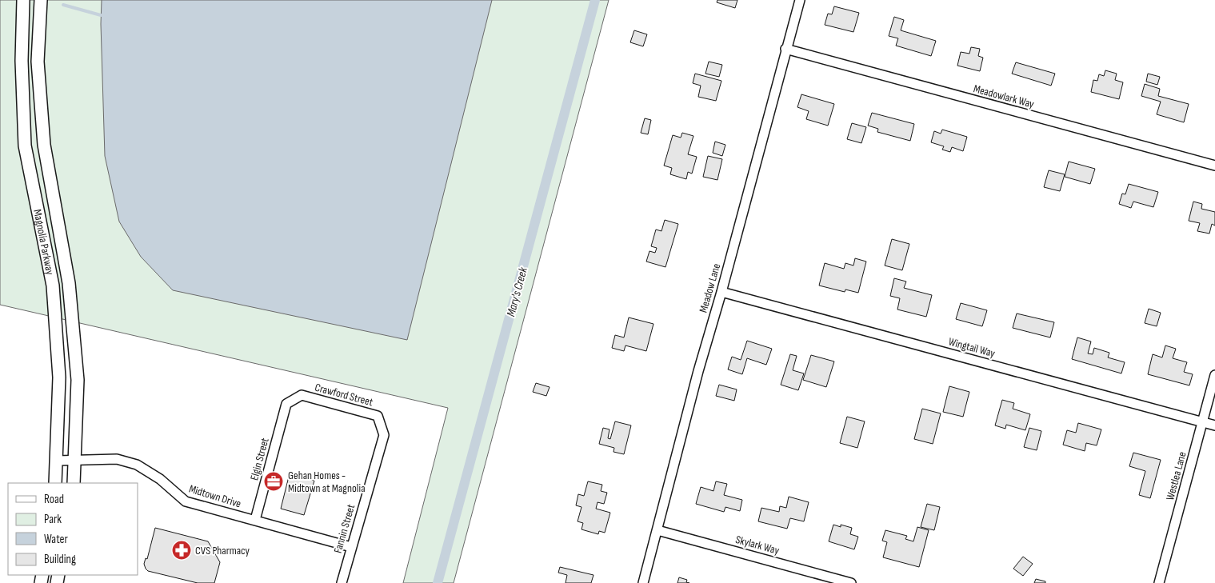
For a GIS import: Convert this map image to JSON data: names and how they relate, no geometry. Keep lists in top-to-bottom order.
{
  "streets": {
    "street": [
      "Meadowlark Way",
      "Magnolia Parkway",
      "Meadow Lane",
      "Wingtail Way",
      "Crawford Street",
      "Elgin Street",
      "Westlea Lane",
      "Midtown Drive",
      "Fannin Street",
      "Skylark Way"
    ]
  },
  "crossings": [
    ["Meadowlark Way", "Meadow Lane"],
    ["Magnolia Parkway", "Midtown Drive"],
    ["Meadow Lane", "Wingtail Way"],
    ["Meadow Lane", "Skylark Way"],
    ["Wingtail Way", "Westlea Lane"],
    ["Crawford Street", "Elgin Street"],
    ["Crawford Street", "Fannin Street"],
    ["Elgin Street", "Midtown Drive"],
    ["Midtown Drive", "Fannin Street"]
  ],
  "water": ["Mary's Creek"],
  "places": {
    "office": ["Gehan Homes - Midtown at Magnolia"],
    "pharmacy": ["CVS Pharmacy"]
  },
  "legend": [
    "Road",
    "Park",
    "Water",
    "Building"
  ]
}
